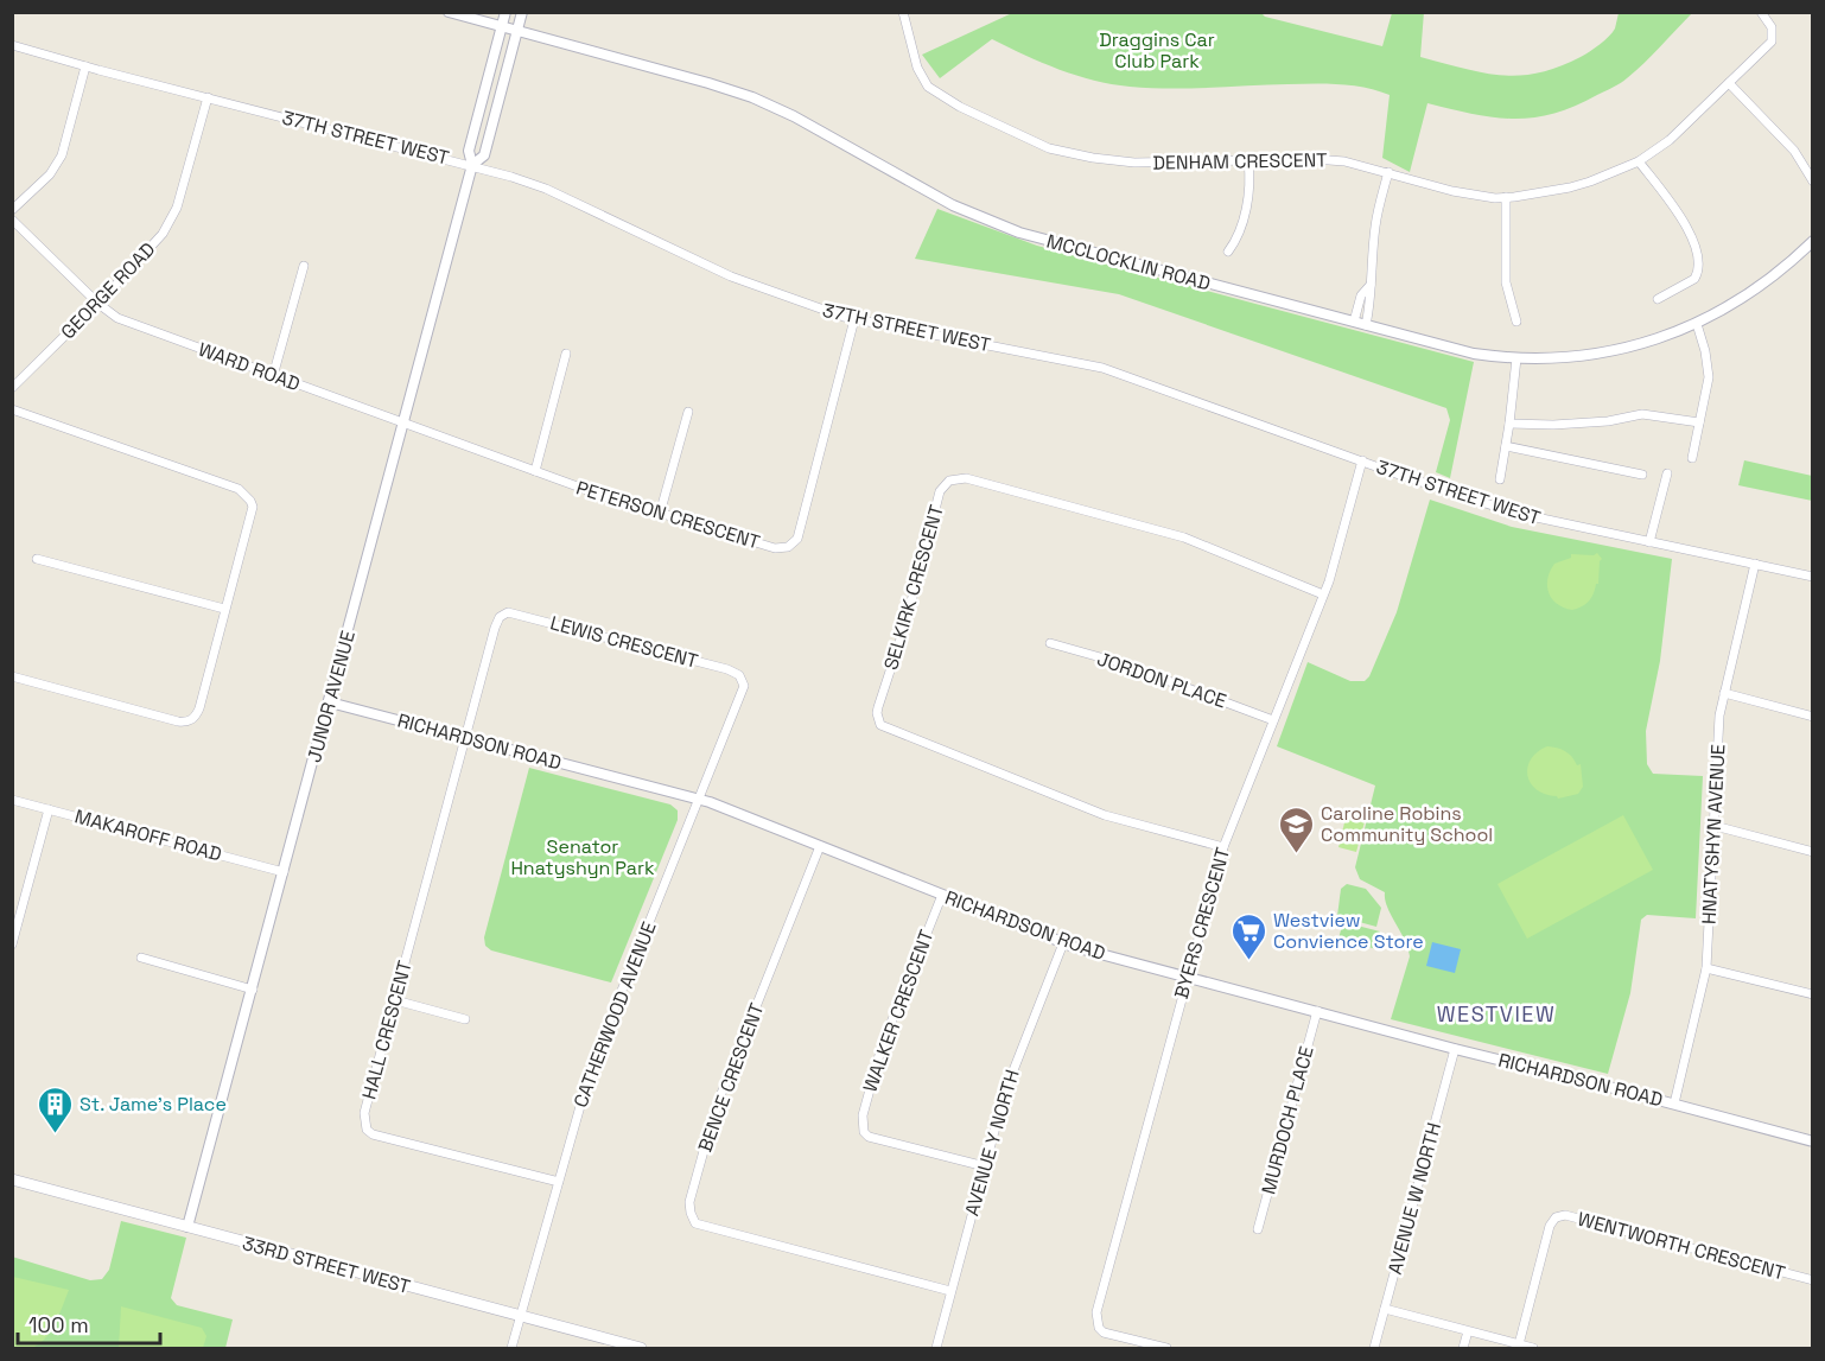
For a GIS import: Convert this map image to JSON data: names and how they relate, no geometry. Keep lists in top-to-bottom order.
{
  "streets": {
    "main road": ["33RD STREET WEST"],
    "street": [
      "37TH STREET WEST",
      "DENHAM CRESCENT",
      "MCCLOCKLIN ROAD",
      "GEORGE ROAD",
      "WARD ROAD",
      "PETERSON CRESCENT",
      "SELKIRK CRESCENT",
      "LEWIS CRESCENT",
      "JORDON PLACE",
      "JUNOR AVENUE",
      "RICHARDSON ROAD",
      "HNATYSHYN AVENUE",
      "MAKAROFF ROAD",
      "BYERS CRESCENT",
      "WALKER CRESCENT",
      "CATHERWOOD AVENUE",
      "HALL CRESCENT",
      "BENCE CRESCENT",
      "MURDOCH PLACE",
      "AVENUE Y NORTH",
      "AVENUE W NORTH",
      "WENTWORTH CRESCENT"
    ]
  },
  "crossings": [
    ["37TH STREET WEST", "GEORGE ROAD"],
    ["37TH STREET WEST", "PETERSON CRESCENT"],
    ["37TH STREET WEST", "JUNOR AVENUE"],
    ["37TH STREET WEST", "HNATYSHYN AVENUE"],
    ["37TH STREET WEST", "BYERS CRESCENT"],
    ["MCCLOCKLIN ROAD", "JUNOR AVENUE"],
    ["GEORGE ROAD", "WARD ROAD"],
    ["WARD ROAD", "PETERSON CRESCENT"],
    ["WARD ROAD", "JUNOR AVENUE"],
    ["PETERSON CRESCENT", "JUNOR AVENUE"],
    ["SELKIRK CRESCENT", "BYERS CRESCENT"],
    ["LEWIS CRESCENT", "RICHARDSON ROAD"],
    ["LEWIS CRESCENT", "CATHERWOOD AVENUE"],
    ["LEWIS CRESCENT", "HALL CRESCENT"],
    ["JORDON PLACE", "BYERS CRESCENT"],
    ["JUNOR AVENUE", "RICHARDSON ROAD"],
    ["JUNOR AVENUE", "MAKAROFF ROAD"],
    ["JUNOR AVENUE", "33RD STREET WEST"],
    ["RICHARDSON ROAD", "HNATYSHYN AVENUE"],
    ["RICHARDSON ROAD", "BYERS CRESCENT"],
    ["RICHARDSON ROAD", "WALKER CRESCENT"],
    ["RICHARDSON ROAD", "CATHERWOOD AVENUE"],
    ["RICHARDSON ROAD", "HALL CRESCENT"],
    ["RICHARDSON ROAD", "BENCE CRESCENT"],
    ["RICHARDSON ROAD", "MURDOCH PLACE"],
    ["RICHARDSON ROAD", "AVENUE Y NORTH"],
    ["RICHARDSON ROAD", "AVENUE W NORTH"],
    ["WALKER CRESCENT", "AVENUE Y NORTH"],
    ["CATHERWOOD AVENUE", "HALL CRESCENT"],
    ["CATHERWOOD AVENUE", "33RD STREET WEST"],
    ["BENCE CRESCENT", "AVENUE Y NORTH"]
  ],
  "districts": ["WESTVIEW"],
  "parks": ["Draggins Car Club Park", "Senator Hnatyshyn Park"],
  "places": {
    "school or university": ["Caroline Robins Community School"],
    "supermarket": ["Westview Convience Store"],
    "building": ["St. Jame's Place"]
  },
  "scale_bar": "100 m"
}
